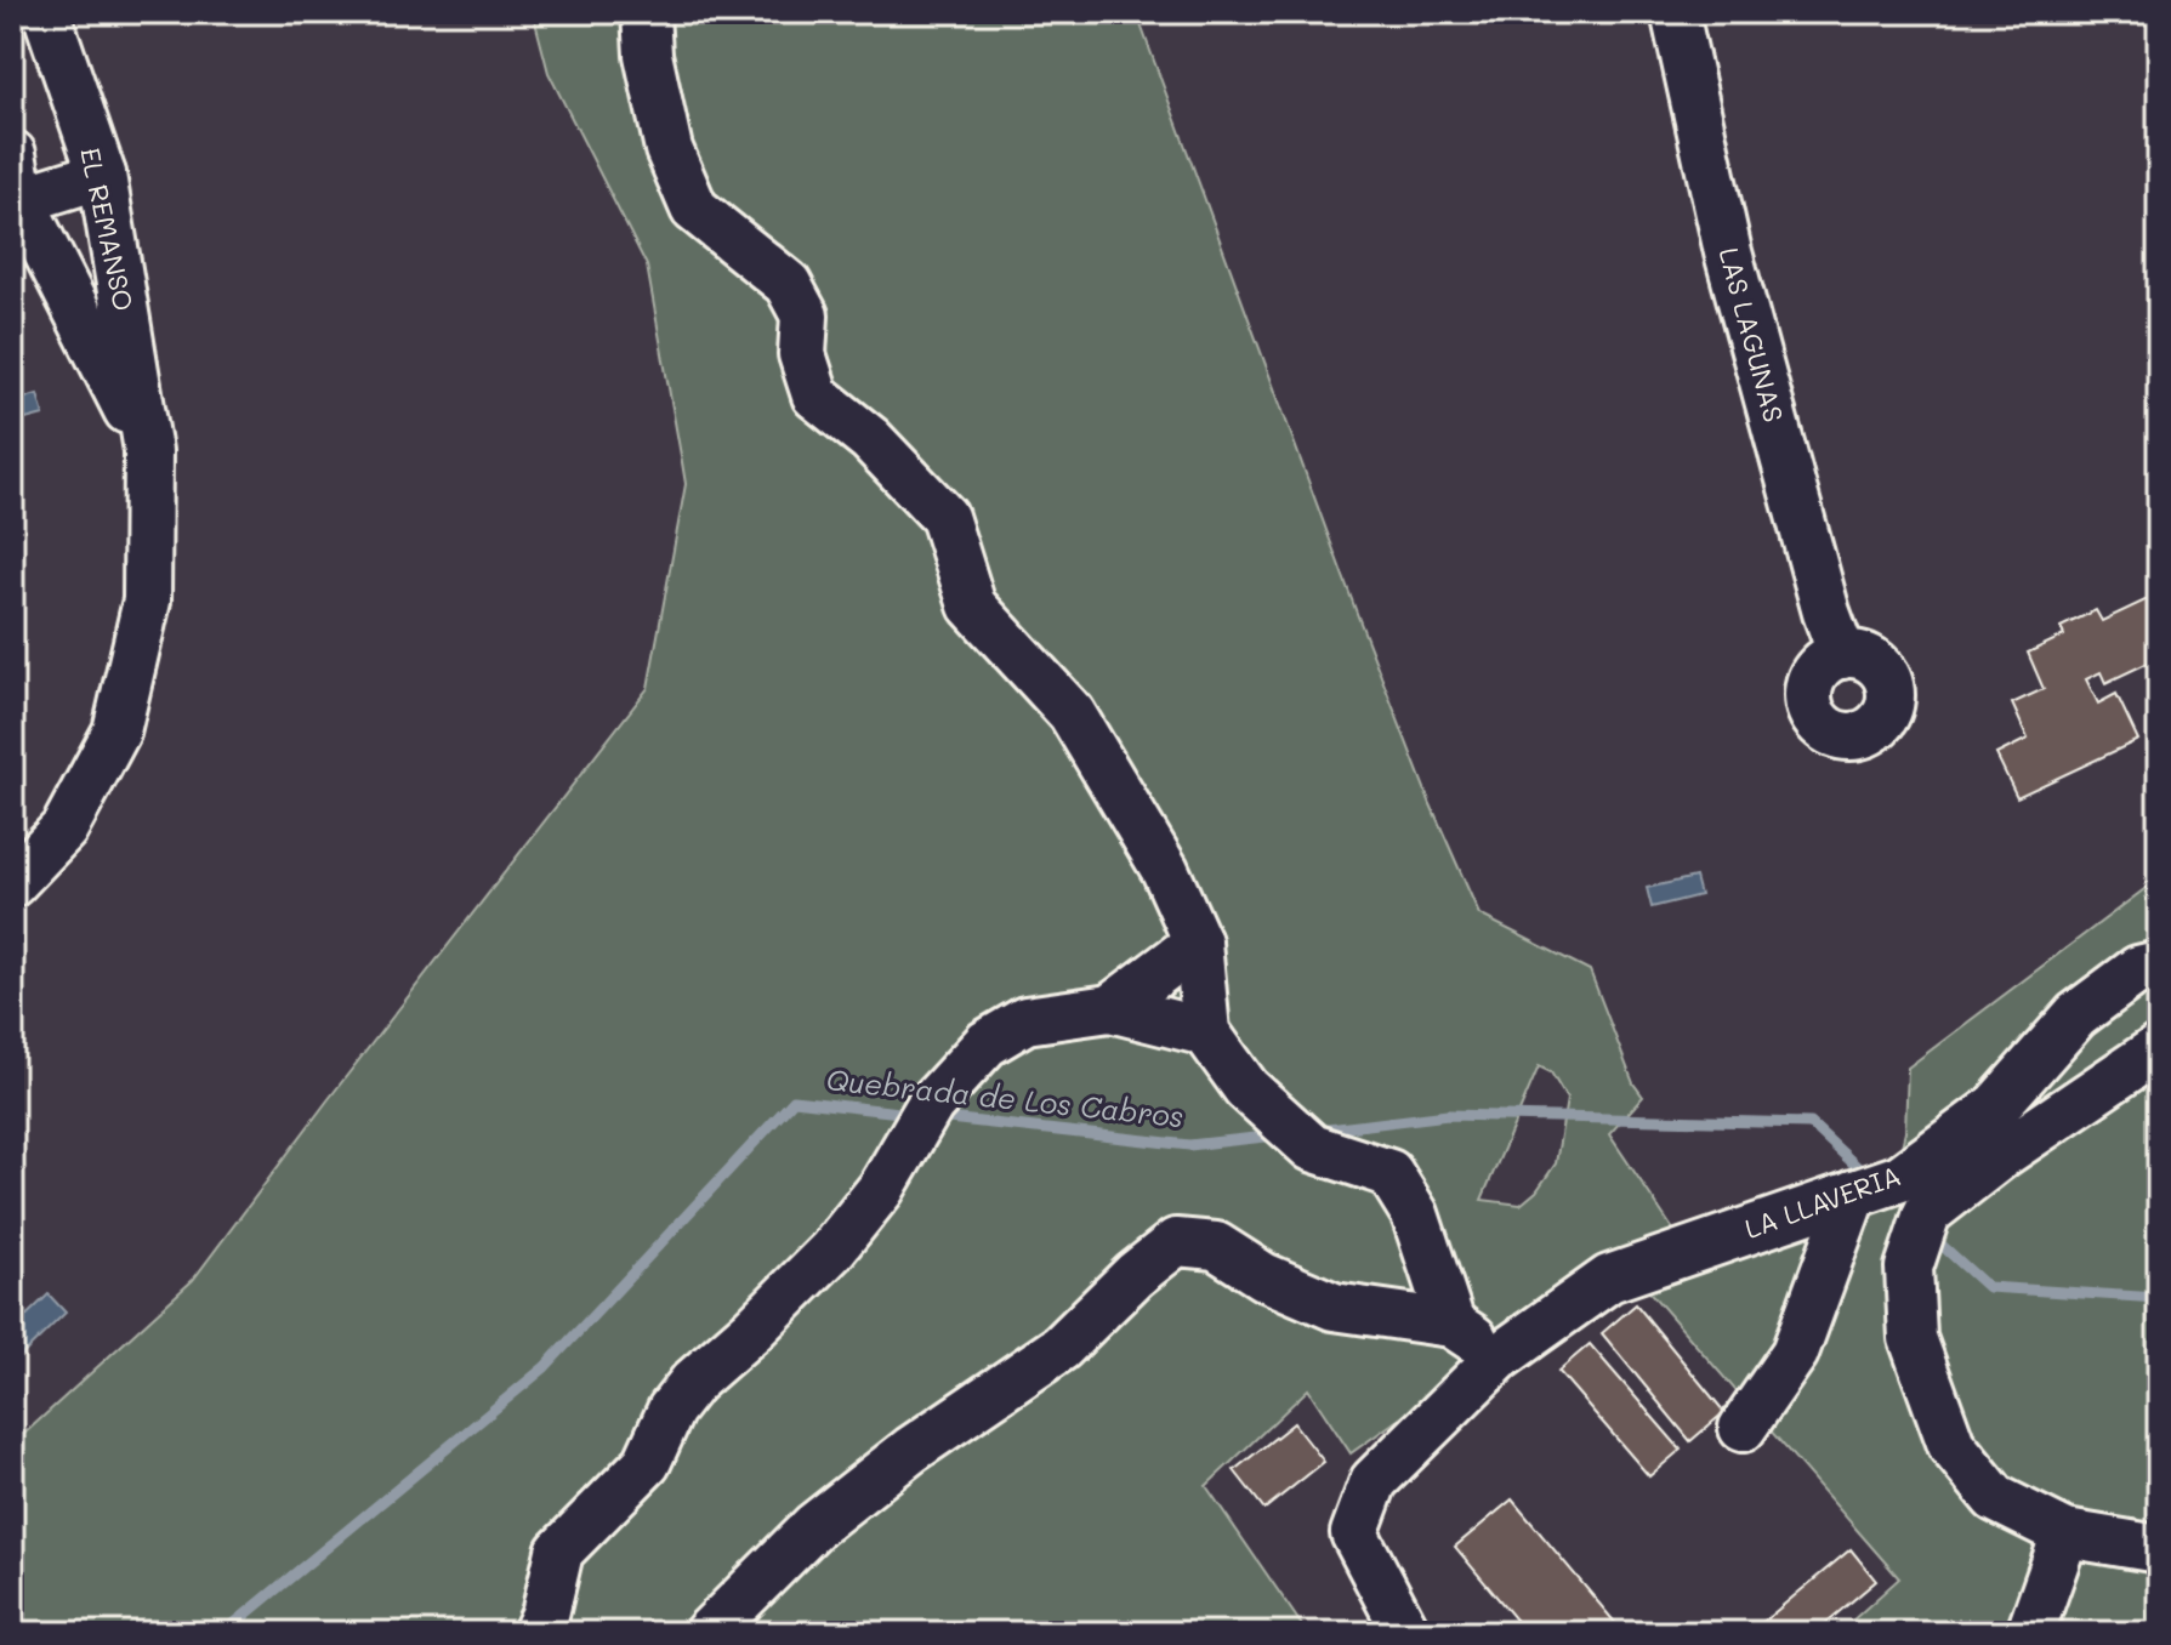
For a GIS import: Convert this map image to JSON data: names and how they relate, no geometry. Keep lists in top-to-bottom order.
{
  "streets": {
    "street": ["EL REMANSO", "LAS LAGUNAS", "LA LLAVERIA"]
  },
  "water": ["Quebrada de Los Cabros"]
}
